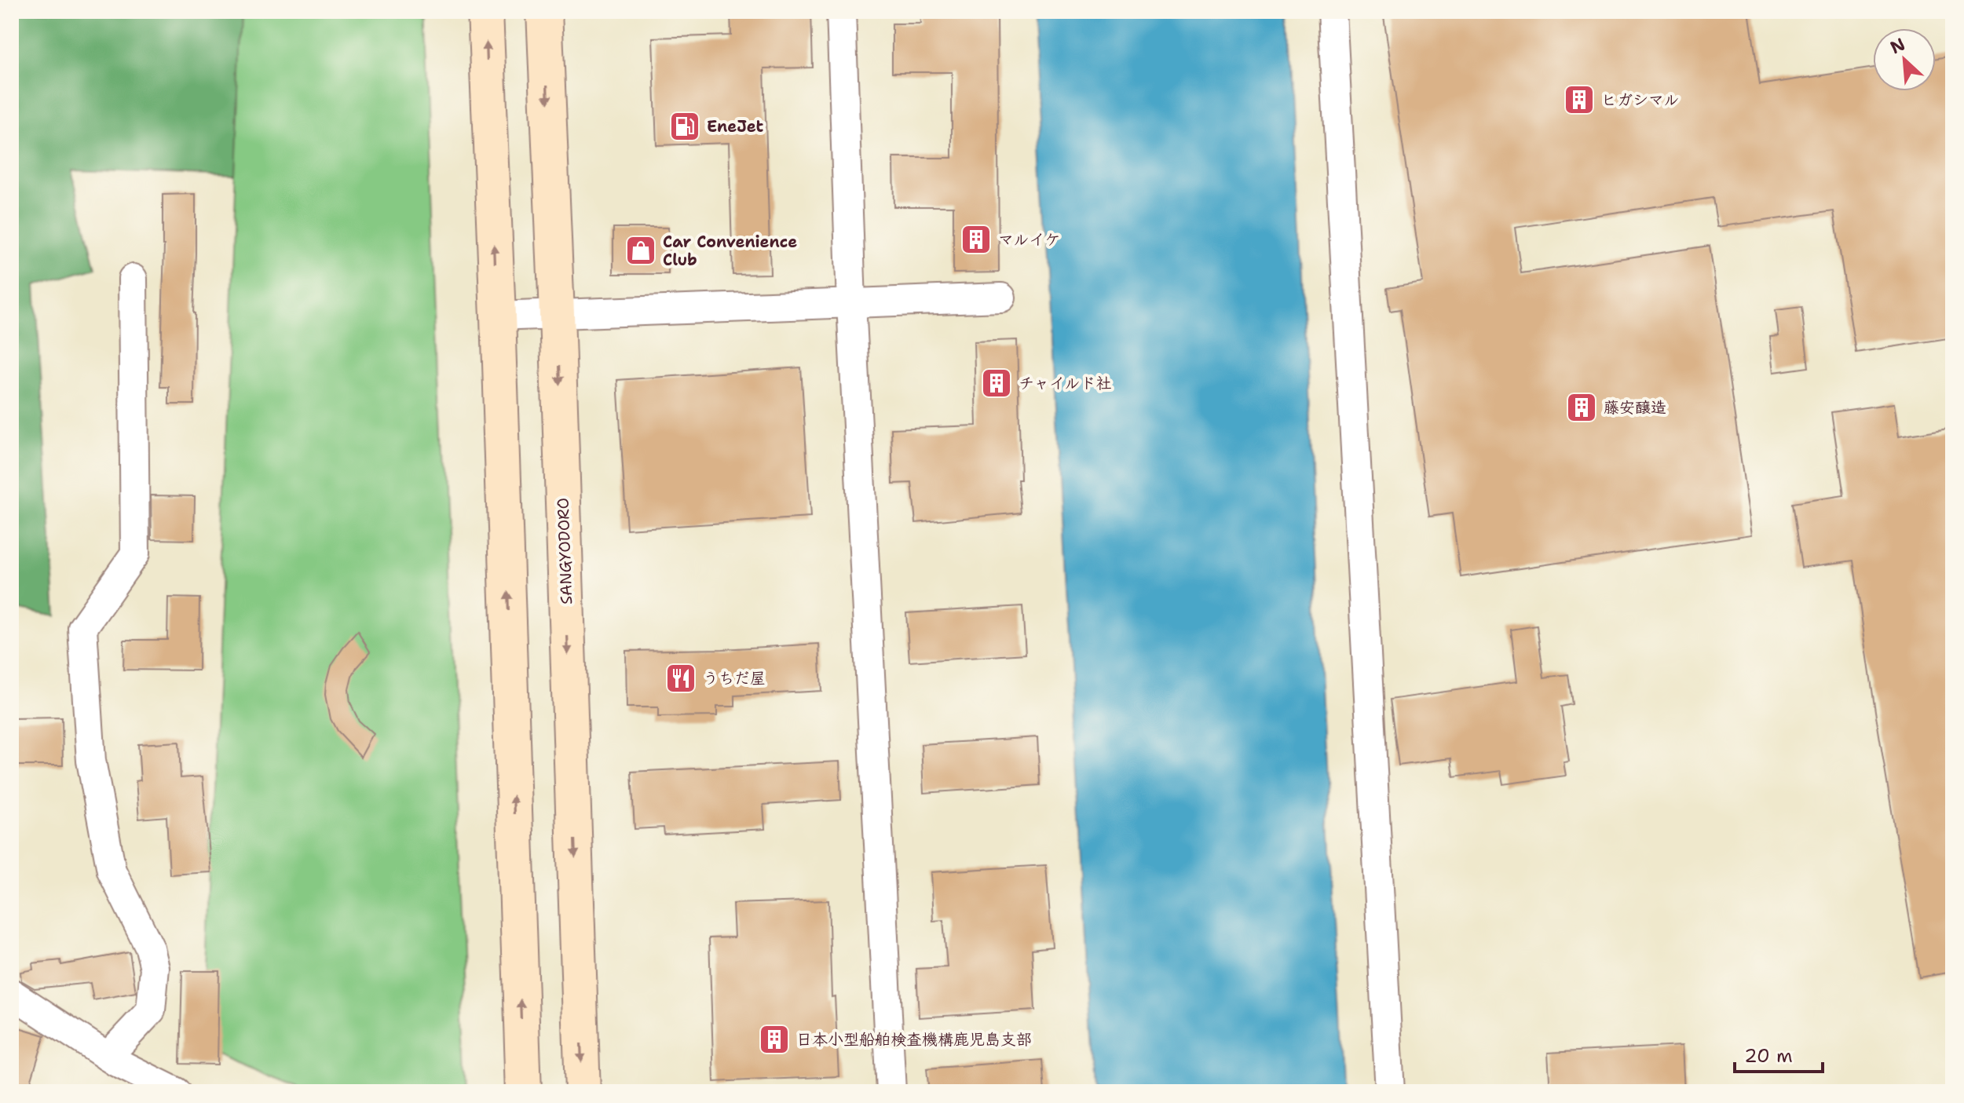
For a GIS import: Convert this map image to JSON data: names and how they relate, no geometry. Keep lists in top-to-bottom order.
{
  "streets": {
    "main road": ["SANGYODORO"]
  },
  "places": {
    "building": [
      "ヒガシマル",
      "マルイケ",
      "チャイルド社",
      "藤安醸造",
      "日本小型船舶検査機構鹿児島支部"
    ],
    "fuel station": ["EneJet"],
    "shop": ["Car Convenience Club"],
    "restaurant": ["うちだ屋"]
  },
  "scale_bar": "20 m",
  "north": "top left"
}
